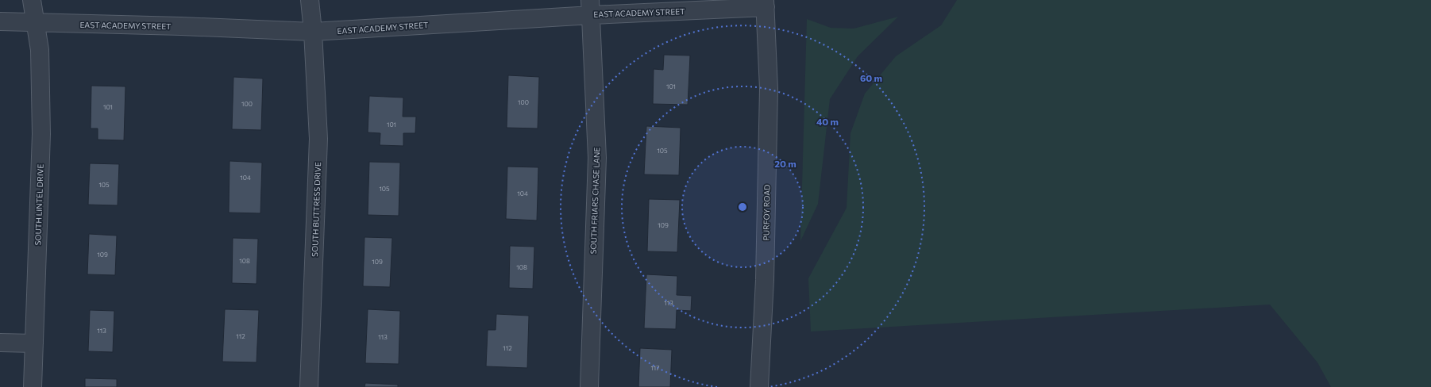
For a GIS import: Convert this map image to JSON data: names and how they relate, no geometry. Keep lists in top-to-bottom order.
{
  "streets": {
    "street": [
      "EAST ACADEMY STREET",
      "SOUTH FRIARS CHASE LANE",
      "SOUTH LINTEL DRIVE",
      "SOUTH BUTTRESS DRIVE",
      "PURFOY ROAD"
    ]
  },
  "crossings": [
    ["EAST ACADEMY STREET", "SOUTH FRIARS CHASE LANE"],
    ["EAST ACADEMY STREET", "SOUTH LINTEL DRIVE"],
    ["EAST ACADEMY STREET", "SOUTH BUTTRESS DRIVE"],
    ["EAST ACADEMY STREET", "PURFOY ROAD"]
  ],
  "house_numbers": [
    "101",
    "100",
    "100",
    "101",
    "101",
    "105",
    "104",
    "105",
    "105",
    "104",
    "109",
    "109",
    "108",
    "109",
    "108",
    "113",
    "113",
    "112",
    "113",
    "112",
    "117"
  ],
  "rings": ["60 m", "40 m", "20 m"]
}
